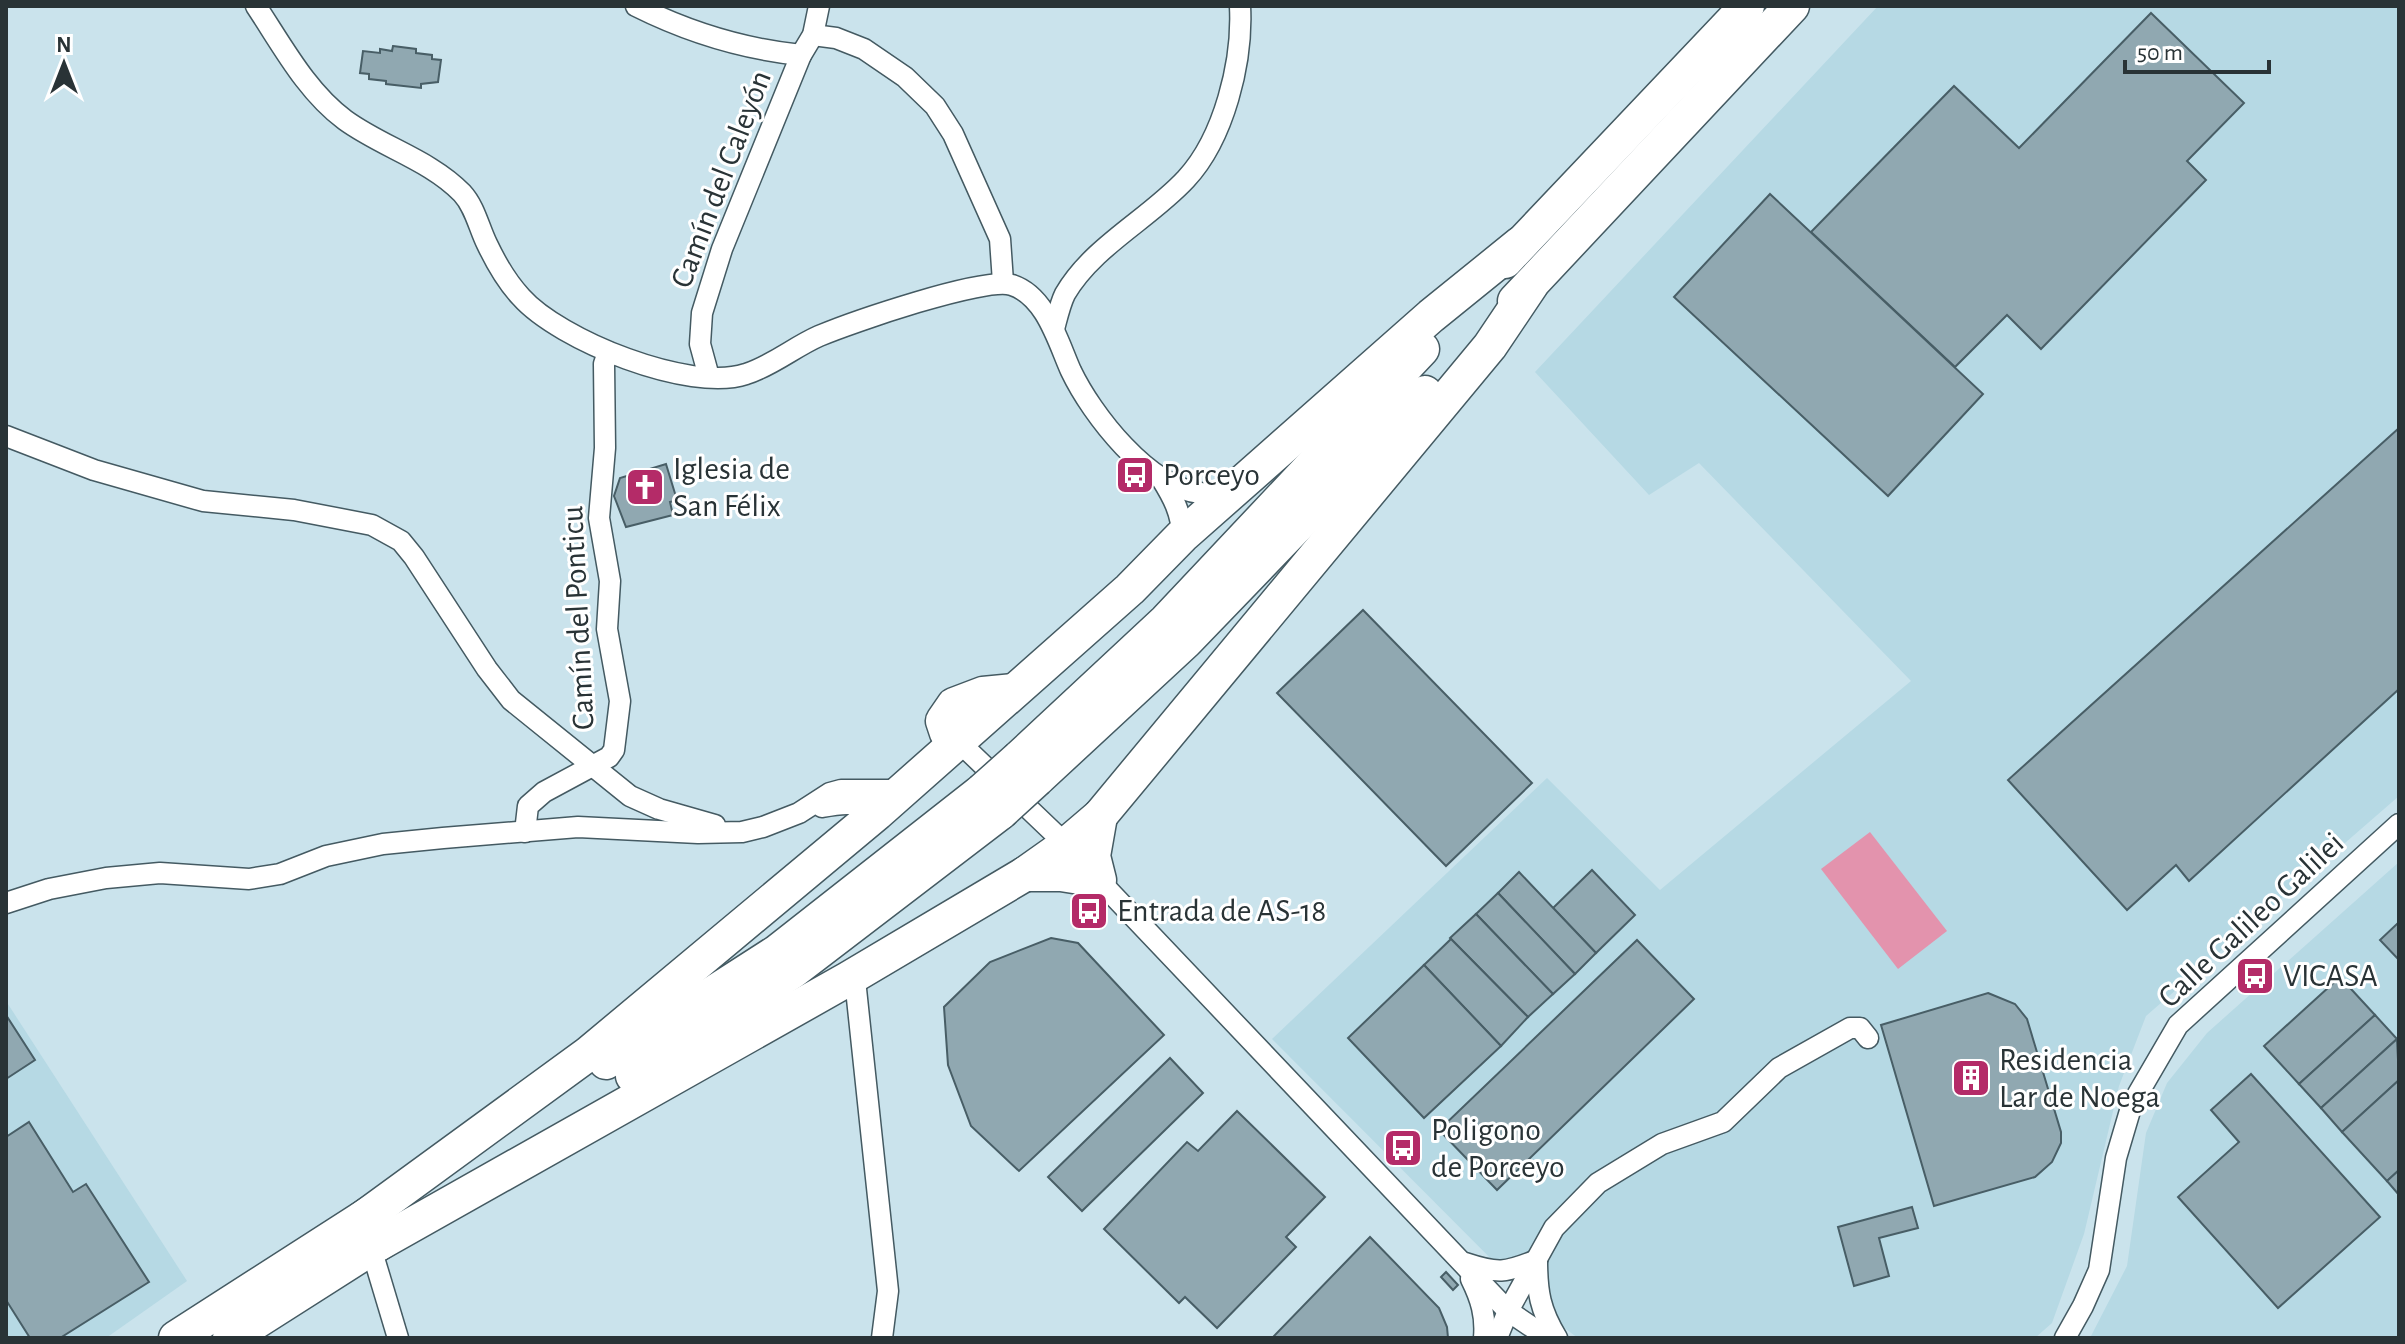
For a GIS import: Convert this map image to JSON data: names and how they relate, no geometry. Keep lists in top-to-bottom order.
{
  "streets": {
    "street": ["Camín del Caleyón", "Camín del Ponticu", "Calle Galileo Galilei"]
  },
  "places": {
    "bus stop": [
      "Porceyo",
      "Entrada de AS-18",
      "VICASA",
      "Poligono de Porceyo"
    ],
    "church": ["Iglesia de San Félix"],
    "building": ["Residencia Lar de Noega"]
  },
  "scale_bar": "50 m",
  "north": "top"
}
